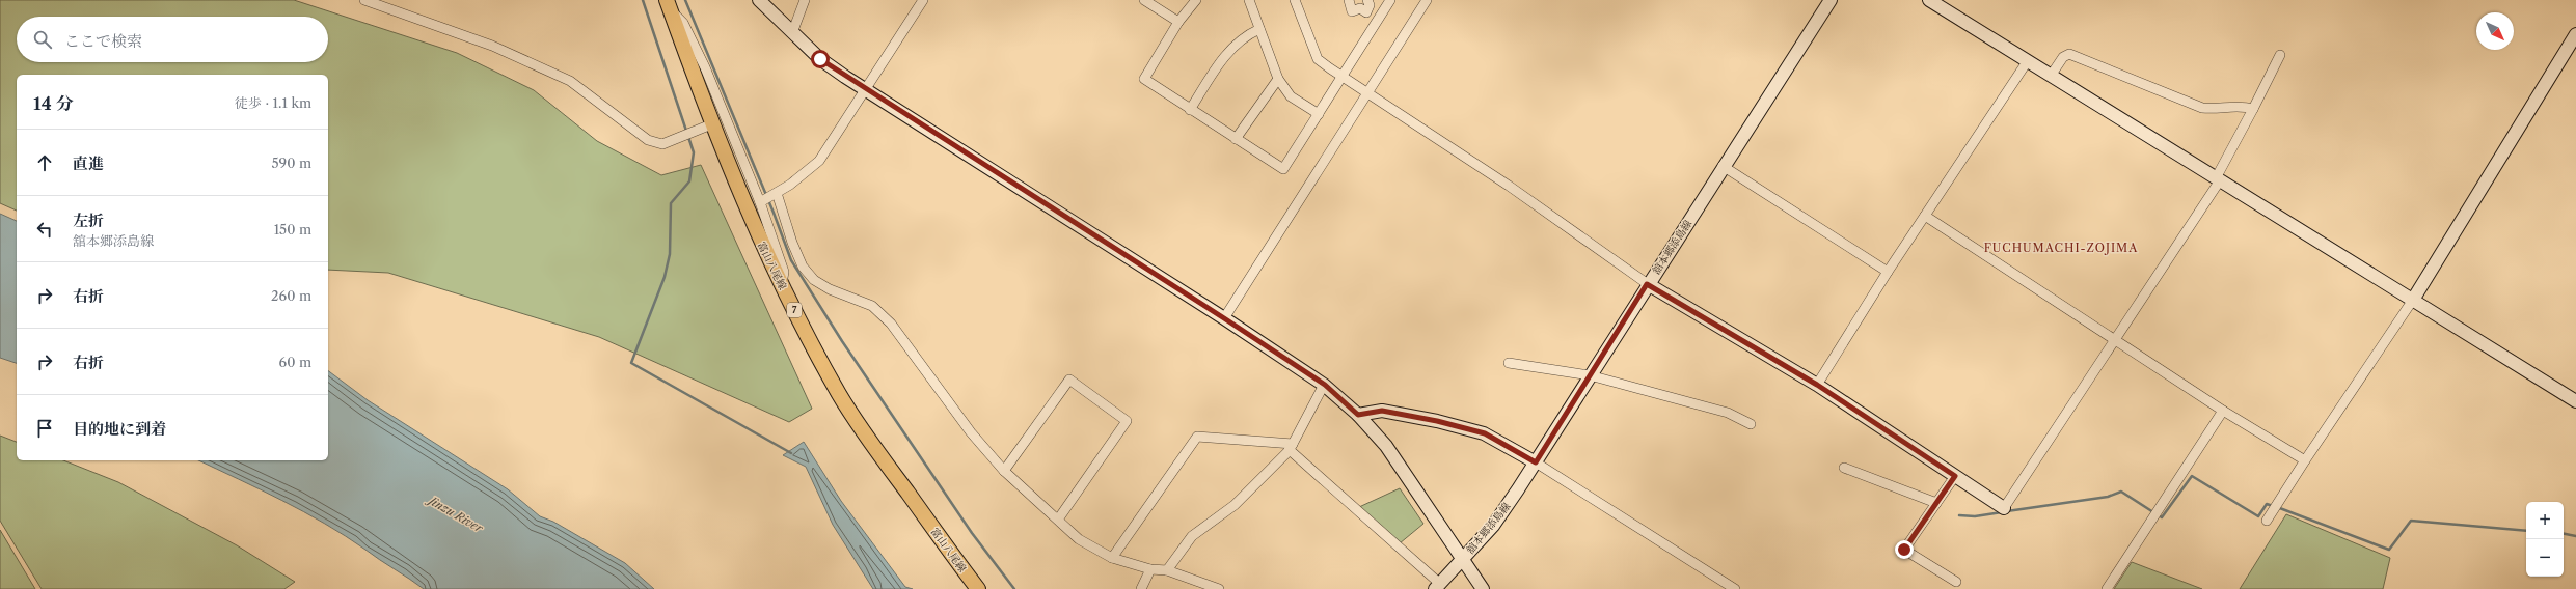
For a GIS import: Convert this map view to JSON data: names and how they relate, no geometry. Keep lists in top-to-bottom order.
{
  "streets": {
    "main road": ["富山八尾線", "7"],
    "street": ["舘本郷添島線"]
  },
  "districts": ["FUCHUMACHI-ZOJIMA"],
  "water": ["Jinzu River"],
  "north": "bottom right",
  "page": {
    "search": "ここで検索",
    "heading": ["14 分", "徒歩 · 1.1 km"],
    "list": [
      ["直進", "590 m"],
      ["左折", "舘本郷添島線", "150 m"],
      ["右折", "260 m"],
      ["右折", "60 m"],
      "目的地に到着"
    ],
    "map_buttons": ["+", "−"]
  }
}
